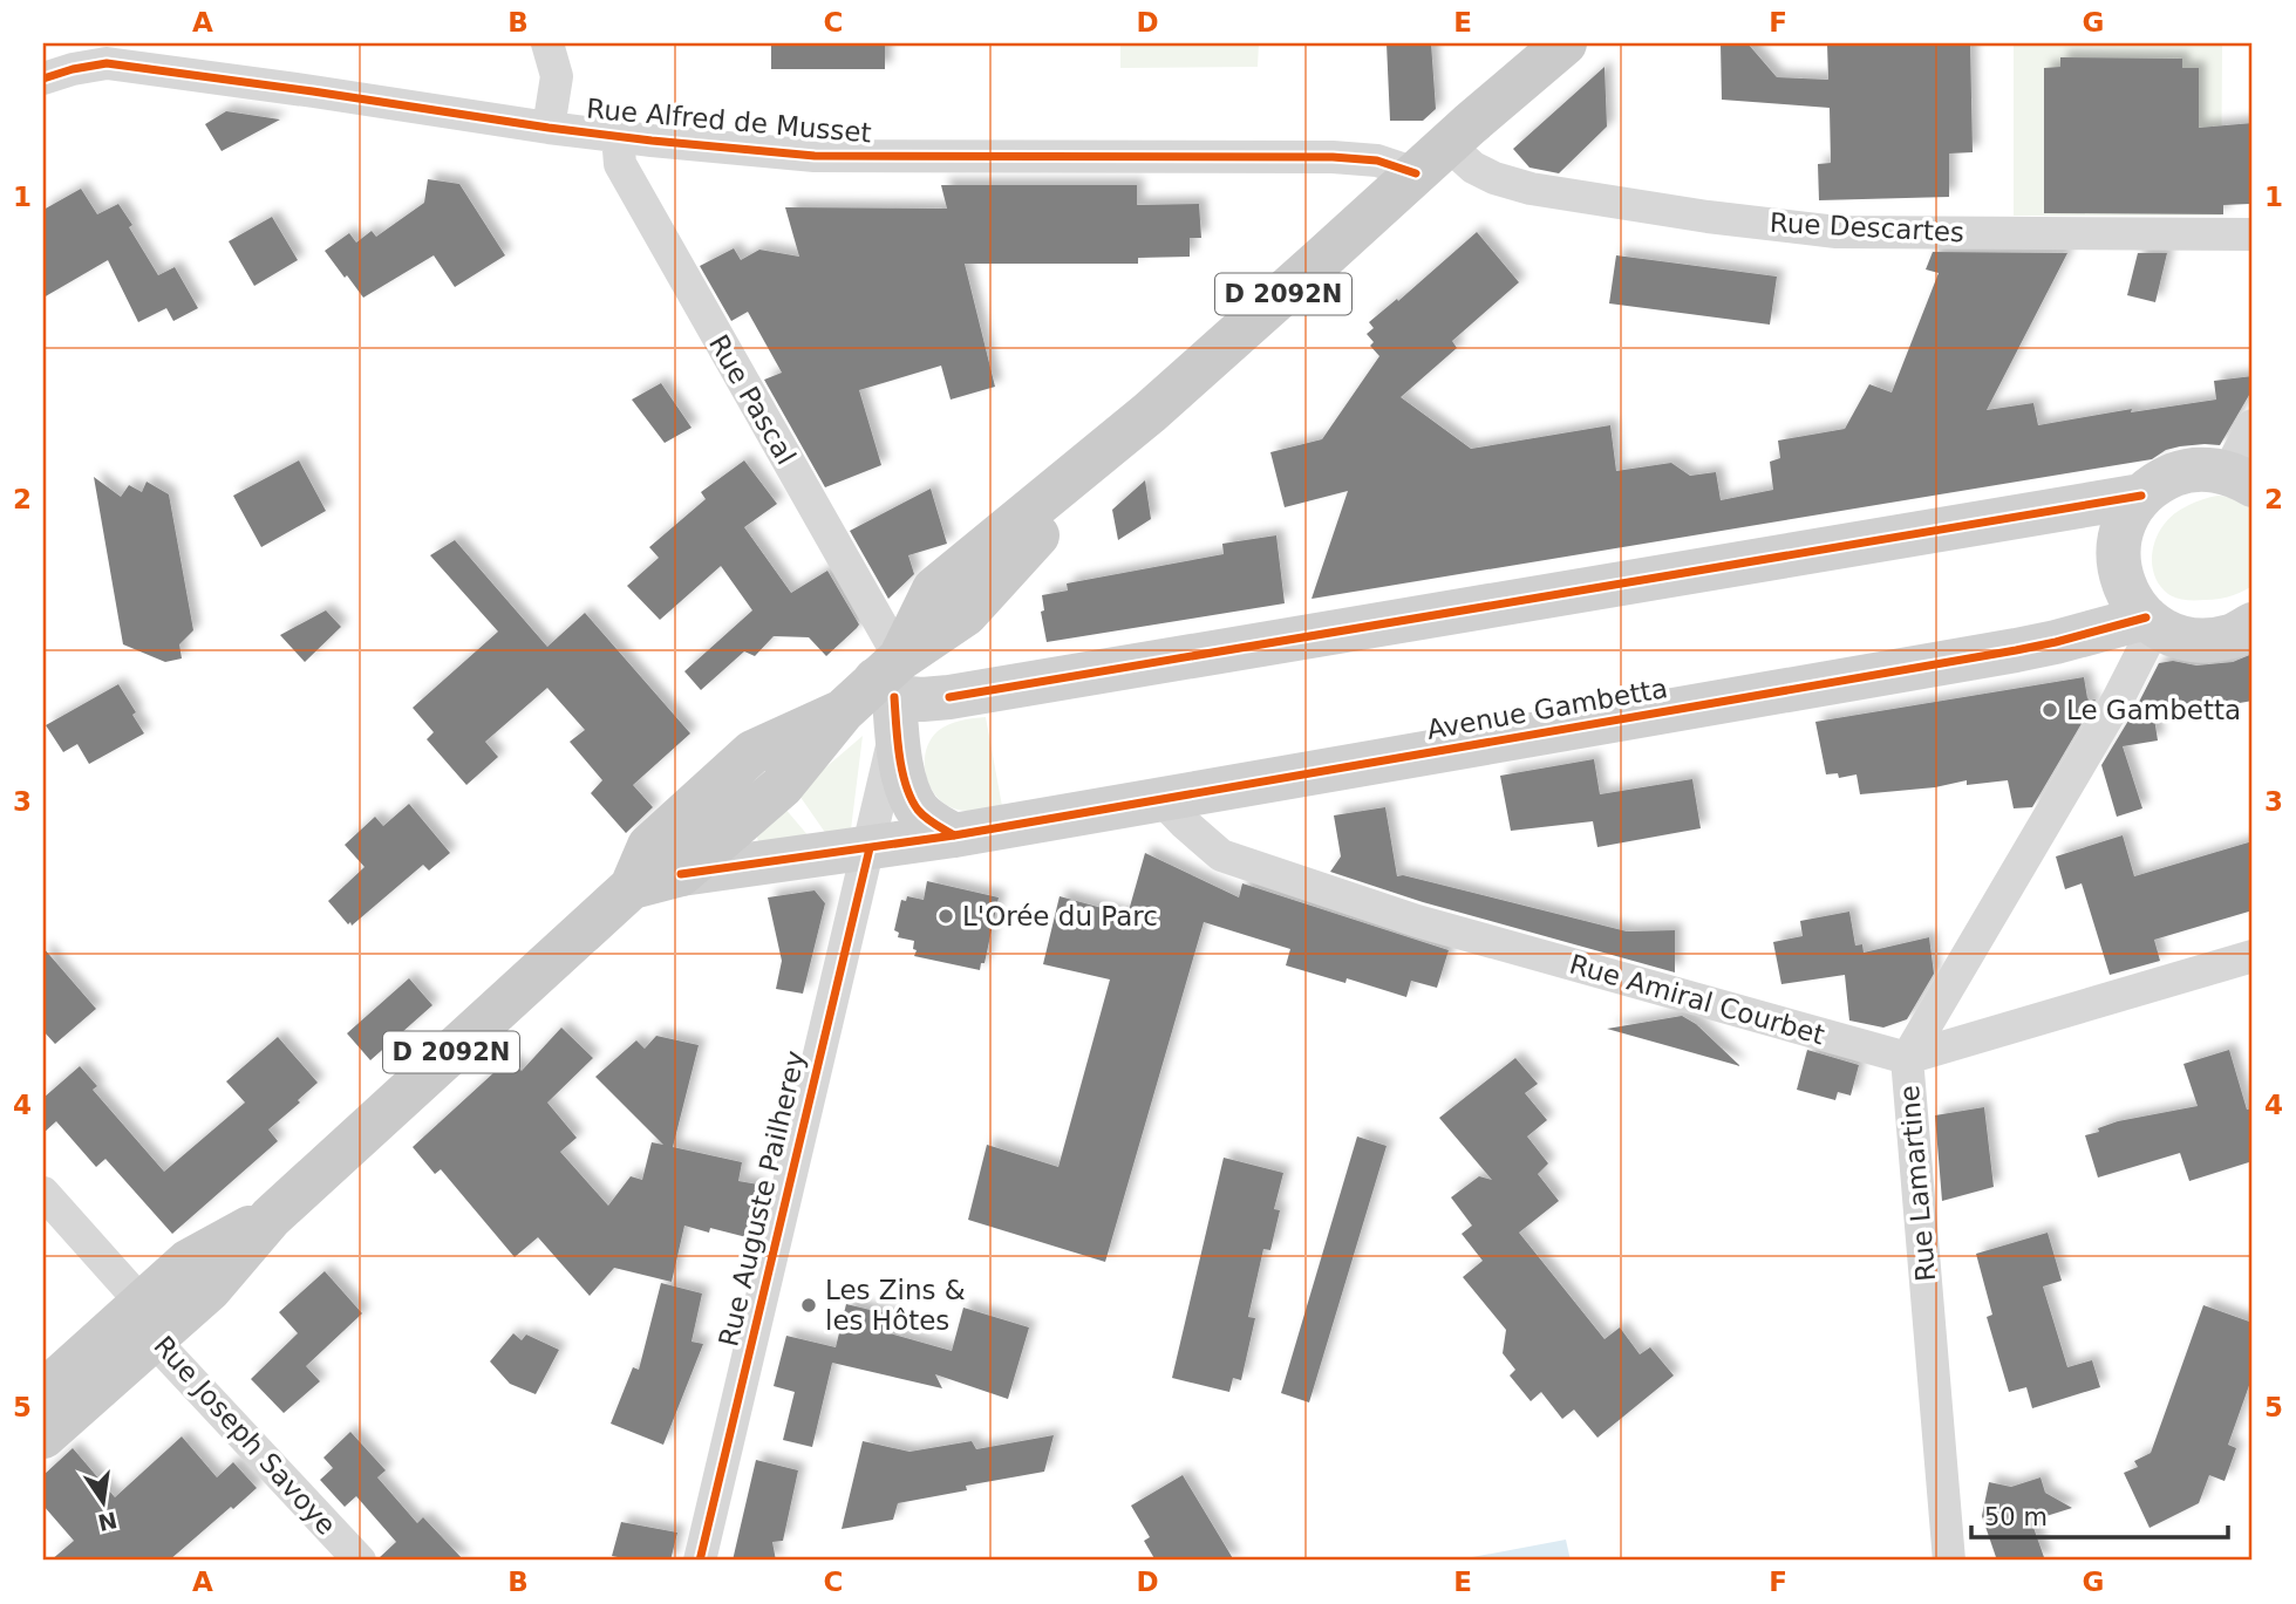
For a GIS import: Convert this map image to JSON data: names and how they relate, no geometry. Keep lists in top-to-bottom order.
{
  "streets": {
    "main road": ["D 2092N", "Avenue Gambetta"],
    "street": [
      "Rue Alfred de Musset",
      "Rue Descartes",
      "Rue Pascal",
      "Rue Amiral Courbet",
      "Rue Lamartine",
      "Rue Auguste Pailherey",
      "Rue Joseph Savoye"
    ]
  },
  "crossings": [
    ["Rue Alfred de Musset", "Rue Descartes"],
    ["Rue Alfred de Musset", "D 2092N"],
    ["Rue Alfred de Musset", "Rue Pascal"],
    ["Rue Descartes", "D 2092N"],
    ["D 2092N", "Rue Pascal"],
    ["D 2092N", "Avenue Gambetta"],
    ["D 2092N", "Rue Joseph Savoye"],
    ["Avenue Gambetta", "Rue Amiral Courbet"],
    ["Avenue Gambetta", "Rue Lamartine"],
    ["Avenue Gambetta", "Rue Auguste Pailherey"],
    ["Rue Amiral Courbet", "Rue Lamartine"]
  ],
  "places": ["Le Gambetta", "L'Orée du Parc", "Les Zins & les Hôtes"],
  "scale_bar": "50 m",
  "north": "bottom",
  "grid": {
    "columns": [
      "A",
      "B",
      "C",
      "D",
      "E",
      "F",
      "G"
    ],
    "rows": [
      "1",
      "2",
      "3",
      "4",
      "5"
    ]
  }
}
